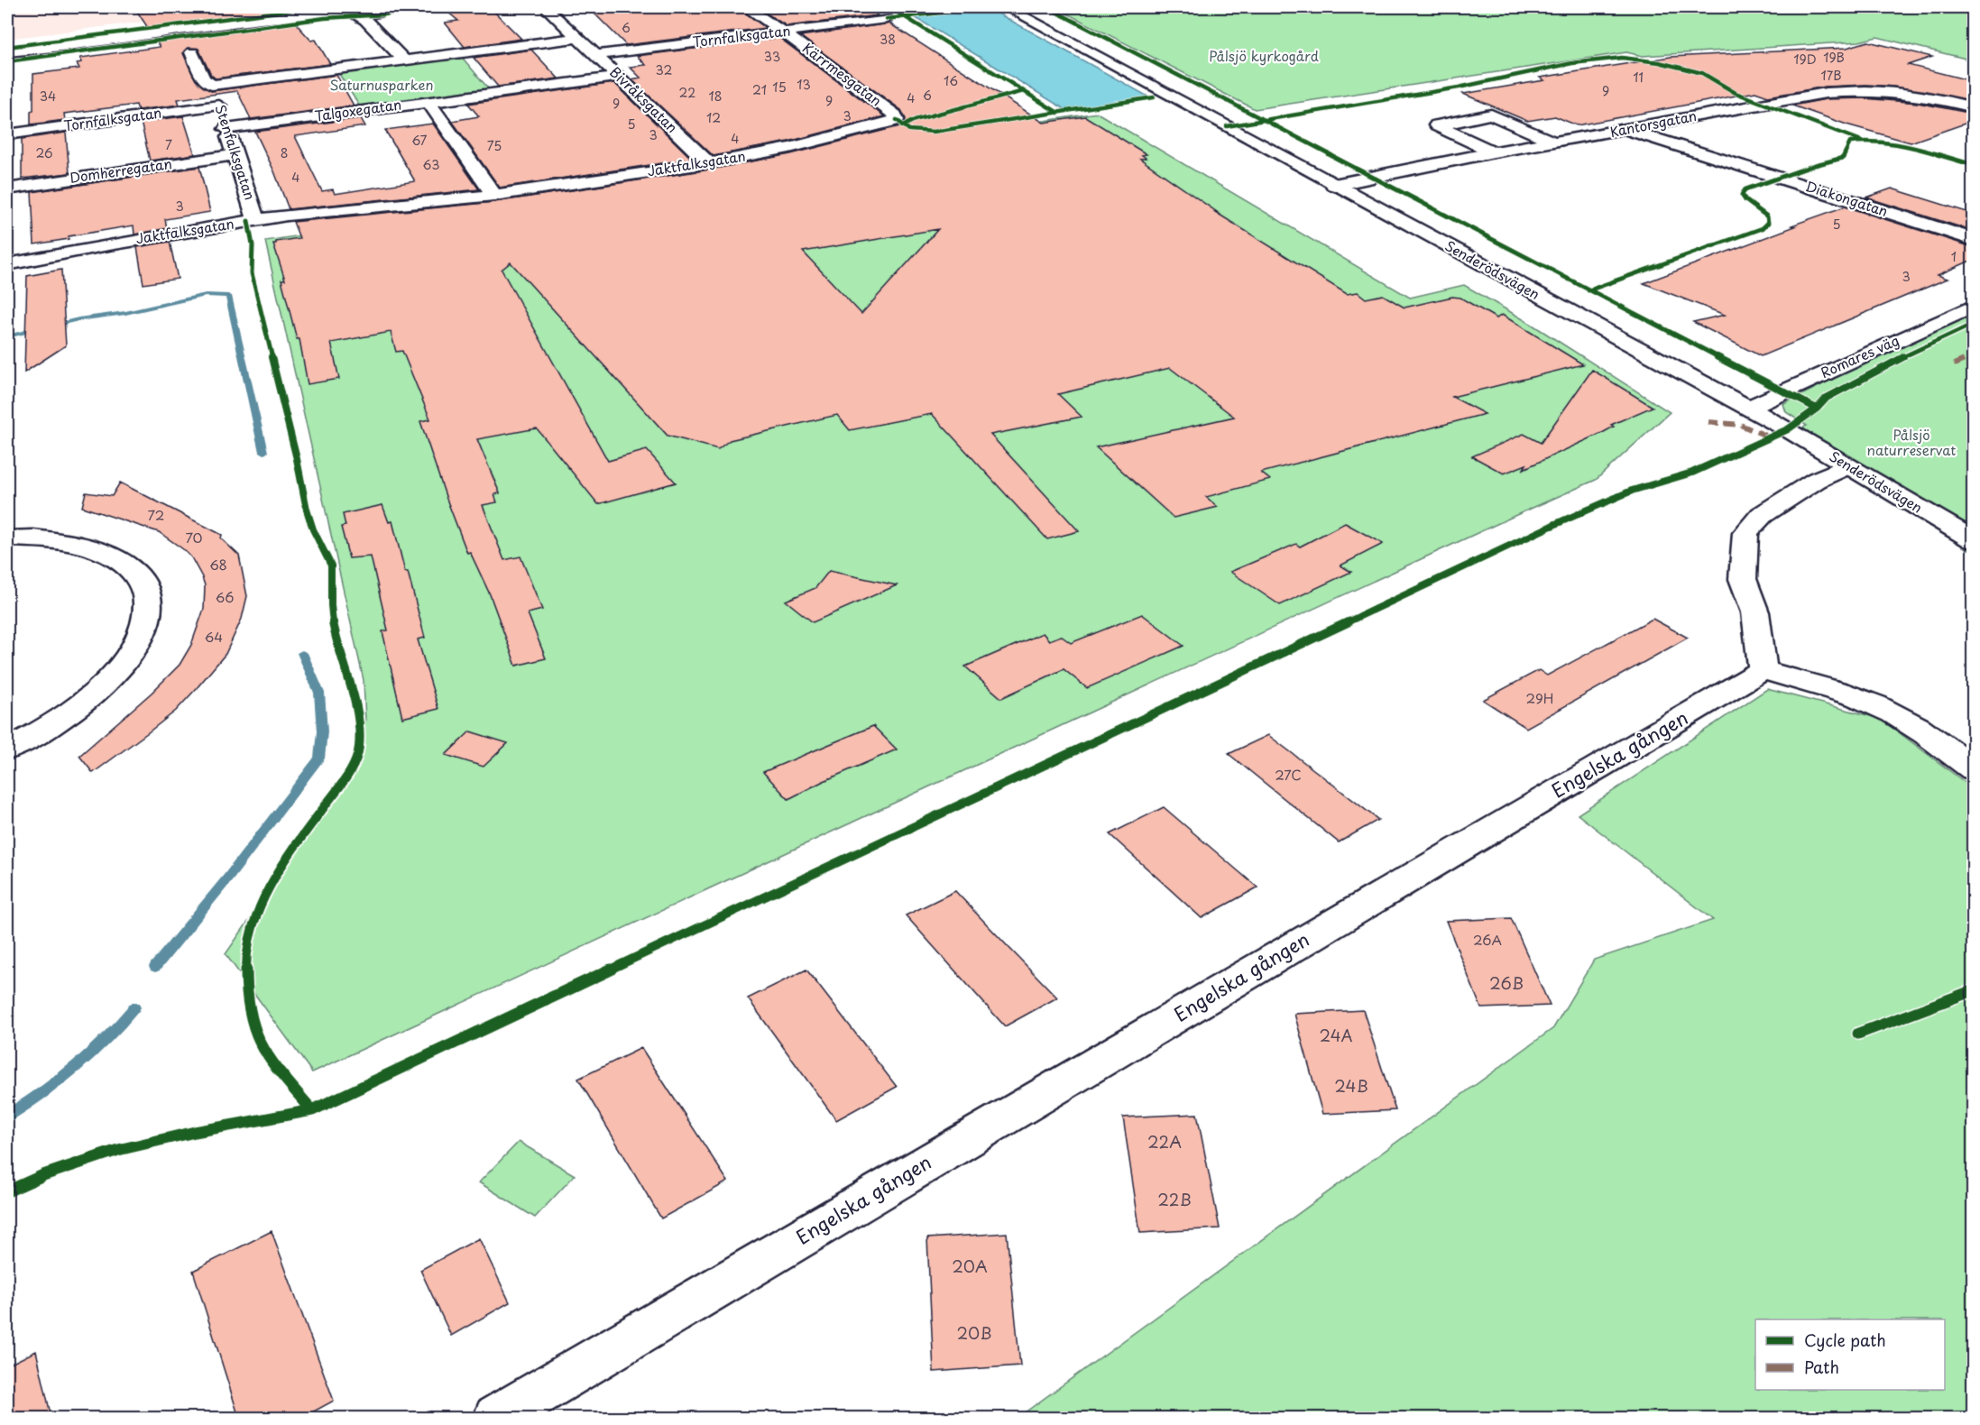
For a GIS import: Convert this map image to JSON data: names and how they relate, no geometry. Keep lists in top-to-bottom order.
{
  "streets": {
    "street": [
      "Tornfalksgatan",
      "Kärrmesgatan",
      "Bivråksgatan",
      "Talgoxegatan",
      "Kantorsgatan",
      "Stenfalksgatan",
      "Jaktfalksgatan",
      "Domherregatan",
      "Diakongatan",
      "Senderödsvägen",
      "Romares väg",
      "Engelska gången"
    ]
  },
  "crossings": [
    ["Tornfalksgatan", "Kärrmesgatan"],
    ["Tornfalksgatan", "Bivråksgatan"],
    ["Tornfalksgatan", "Stenfalksgatan"],
    ["Kärrmesgatan", "Jaktfalksgatan"],
    ["Bivråksgatan", "Talgoxegatan"],
    ["Bivråksgatan", "Jaktfalksgatan"],
    ["Talgoxegatan", "Stenfalksgatan"],
    ["Kantorsgatan", "Diakongatan"],
    ["Kantorsgatan", "Senderödsvägen"],
    ["Stenfalksgatan", "Jaktfalksgatan"],
    ["Stenfalksgatan", "Domherregatan"],
    ["Senderödsvägen", "Romares väg"]
  ],
  "parks": ["Pålsjö kyrkogård", "Saturnusparken", "Pålsjö naturreservat"],
  "house_numbers": [
    "6",
    "38",
    "33",
    "19B",
    "19D",
    "32",
    "17B",
    "11",
    "16",
    "13",
    "15",
    "21",
    "9",
    "22",
    "6",
    "34",
    "18",
    "4",
    "9",
    "9",
    "3",
    "12",
    "5",
    "3",
    "4",
    "67",
    "7",
    "75",
    "26",
    "8",
    "63",
    "4",
    "3",
    "5",
    "1",
    "3",
    "72",
    "70",
    "68",
    "66",
    "64",
    "29H",
    "27C",
    "26A",
    "26B",
    "24A",
    "24B",
    "22A",
    "22B",
    "20A",
    "20B"
  ],
  "legend": ["Cycle path", "Path"]
}
